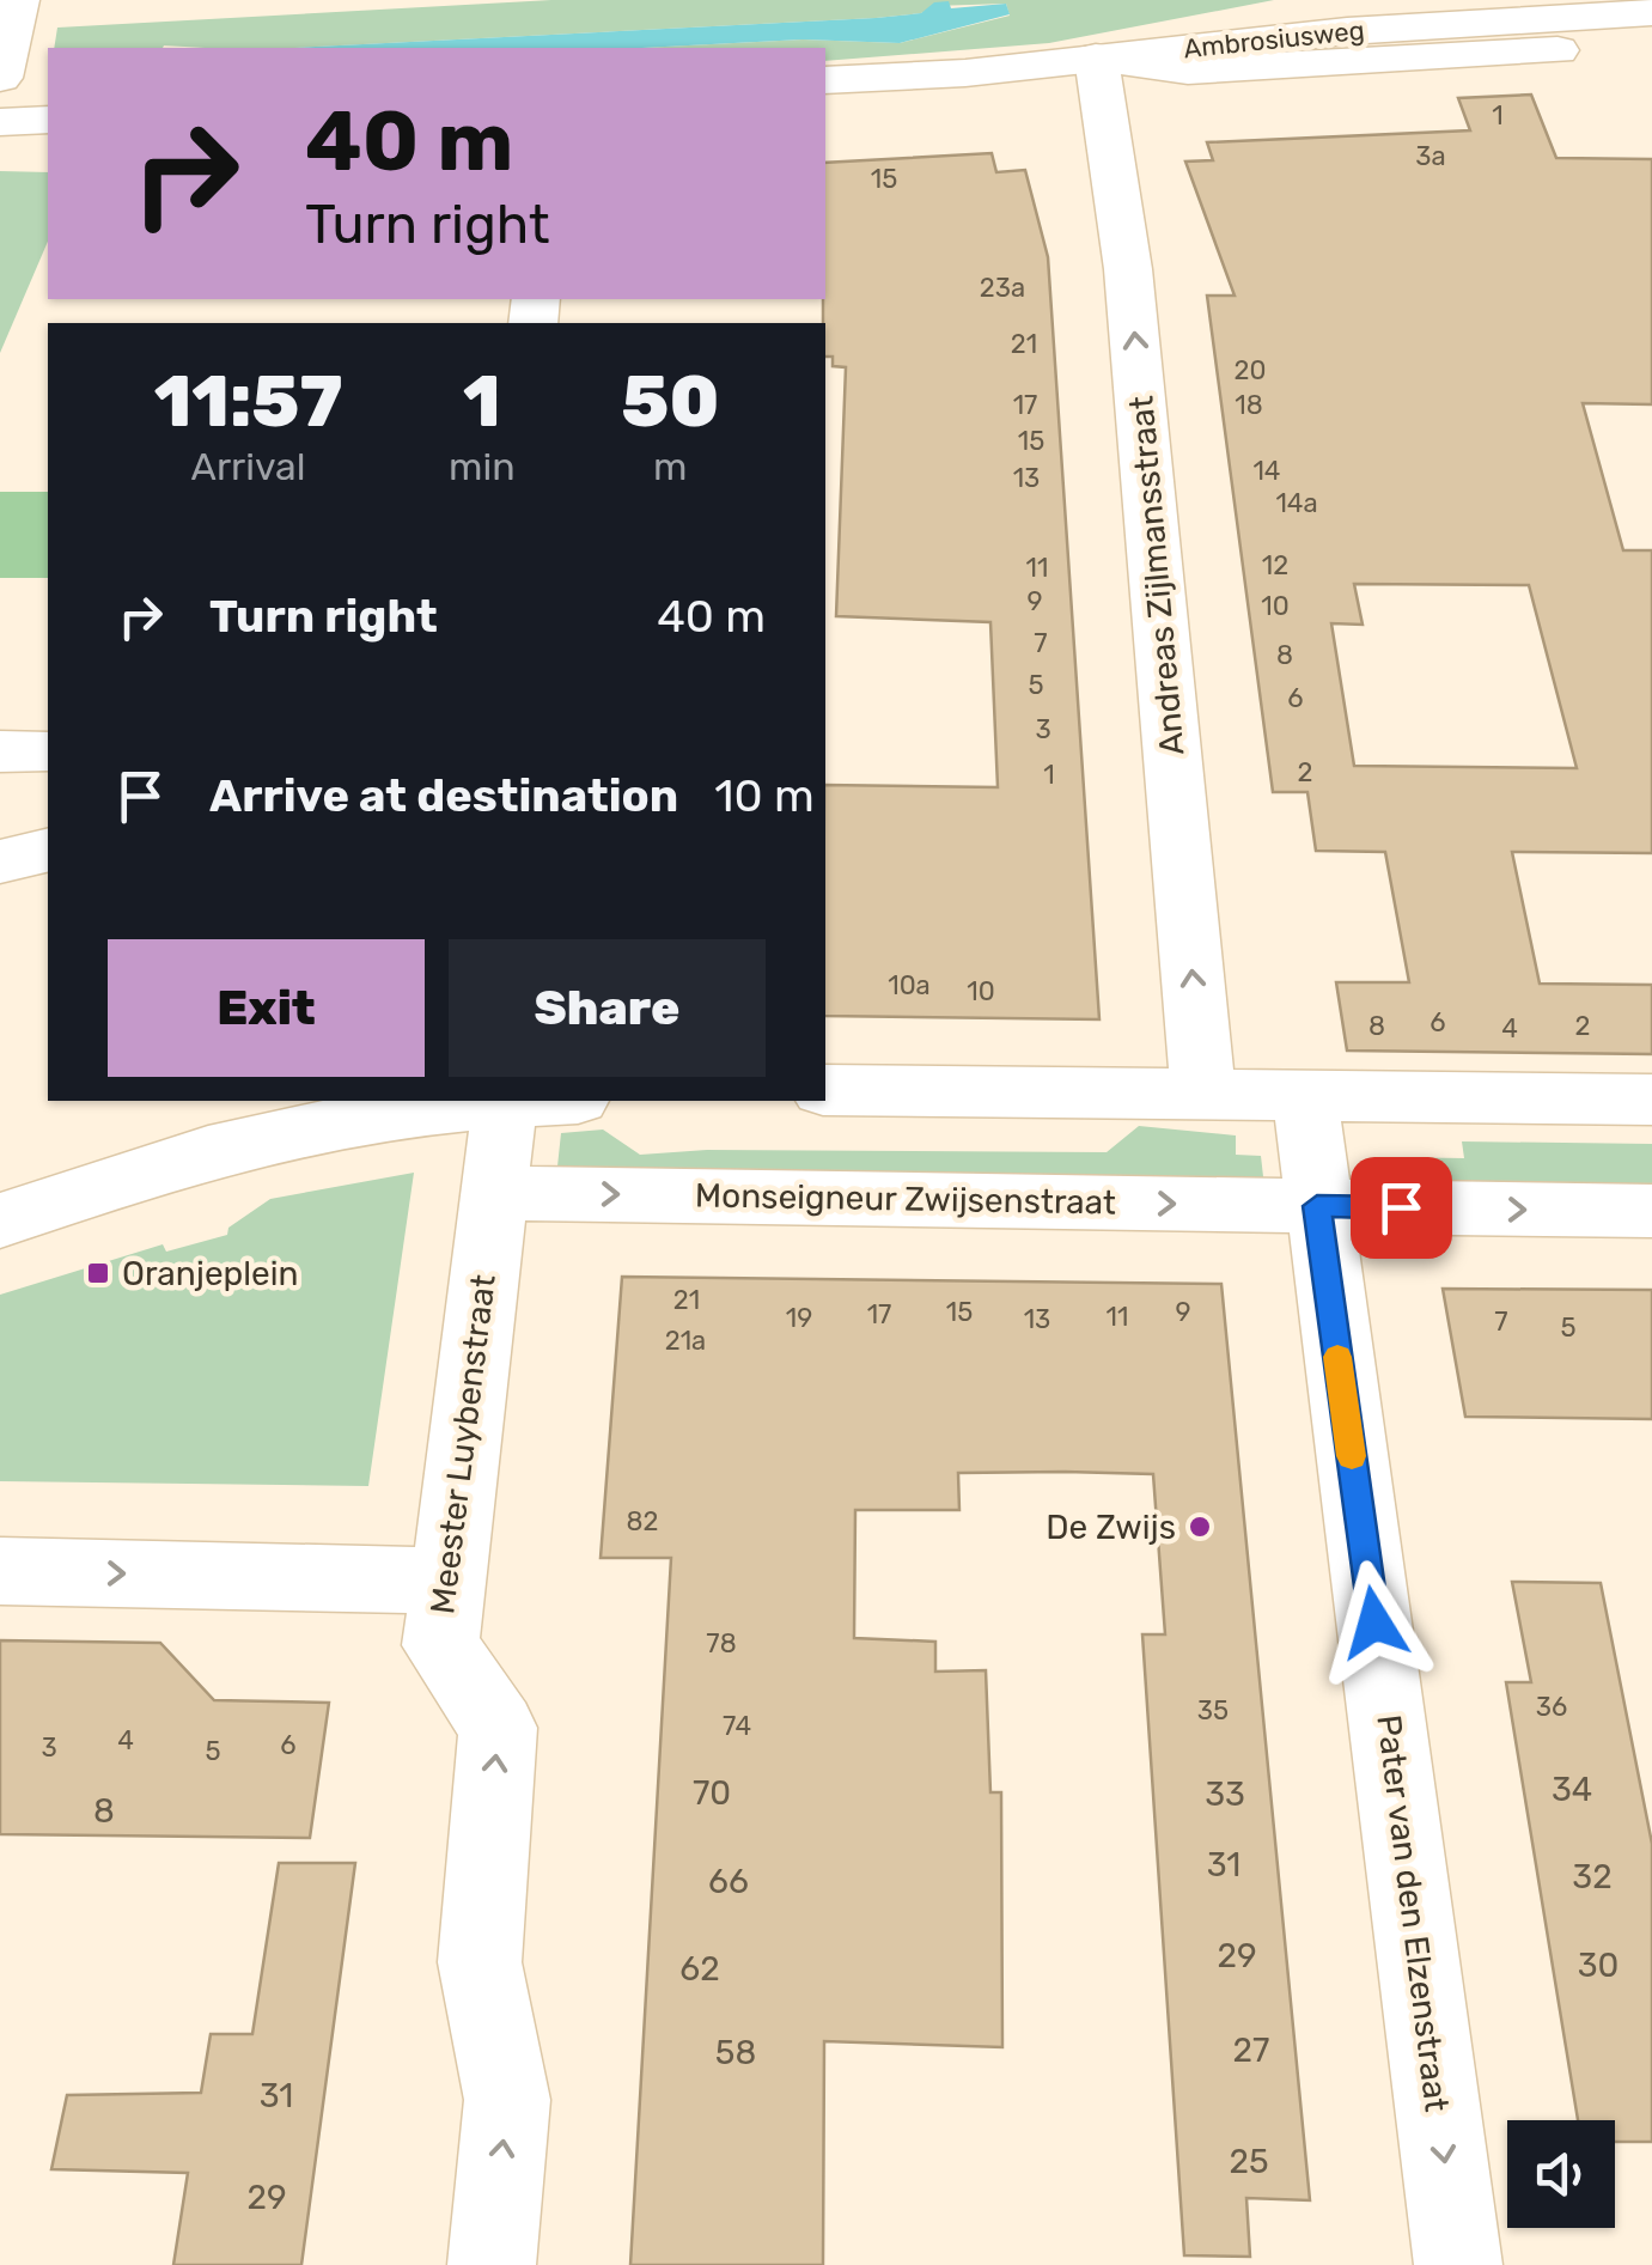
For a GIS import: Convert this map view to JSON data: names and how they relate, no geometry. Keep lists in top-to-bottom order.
{
  "streets": {
    "street": [
      "Ambrosiusweg",
      "Andreas Zijlmansstraat",
      "Monseigneur Zwijsenstraat",
      "Meester Luybenstraat",
      "Pater van den Elzenstraat"
    ]
  },
  "crossings": [
    ["Ambrosiusweg", "Andreas Zijlmansstraat"],
    ["Monseigneur Zwijsenstraat", "Meester Luybenstraat"],
    ["Monseigneur Zwijsenstraat", "Pater van den Elzenstraat"]
  ],
  "one_way": ["Andreas Zijlmansstraat", "Meester Luybenstraat", "Pater van den Elzenstraat"],
  "places": {
    "transit": ["Oranjeplein"],
    "other": ["De Zwijs"]
  },
  "house_numbers": [
    "1",
    "3a",
    "15",
    "23a",
    "21",
    "20",
    "17",
    "18",
    "15",
    "14",
    "13",
    "14a",
    "12",
    "11",
    "9",
    "10",
    "7",
    "8",
    "5",
    "6",
    "3",
    "2",
    "1",
    "10a",
    "10",
    "6",
    "8",
    "2",
    "4",
    "21",
    "15",
    "9",
    "17",
    "11",
    "19",
    "13",
    "7",
    "5",
    "21a",
    "82",
    "78",
    "36",
    "35",
    "74",
    "4",
    "6",
    "3",
    "5",
    "34",
    "70",
    "33",
    "8",
    "31",
    "32",
    "66",
    "29",
    "30",
    "62",
    "27",
    "58",
    "31",
    "25",
    "29"
  ],
  "page": {
    "turn": ["40 m", "Turn right"],
    "eta": [
      "11:57",
      "Arrival",
      "1",
      "min",
      "50",
      "m"
    ],
    "list": [
      {
        "name": "Turn right",
        "value": "40 m"
      },
      {
        "name": "Arrive at destination",
        "value": "10 m"
      }
    ],
    "buttons": ["Exit", "Share"]
  }
}
